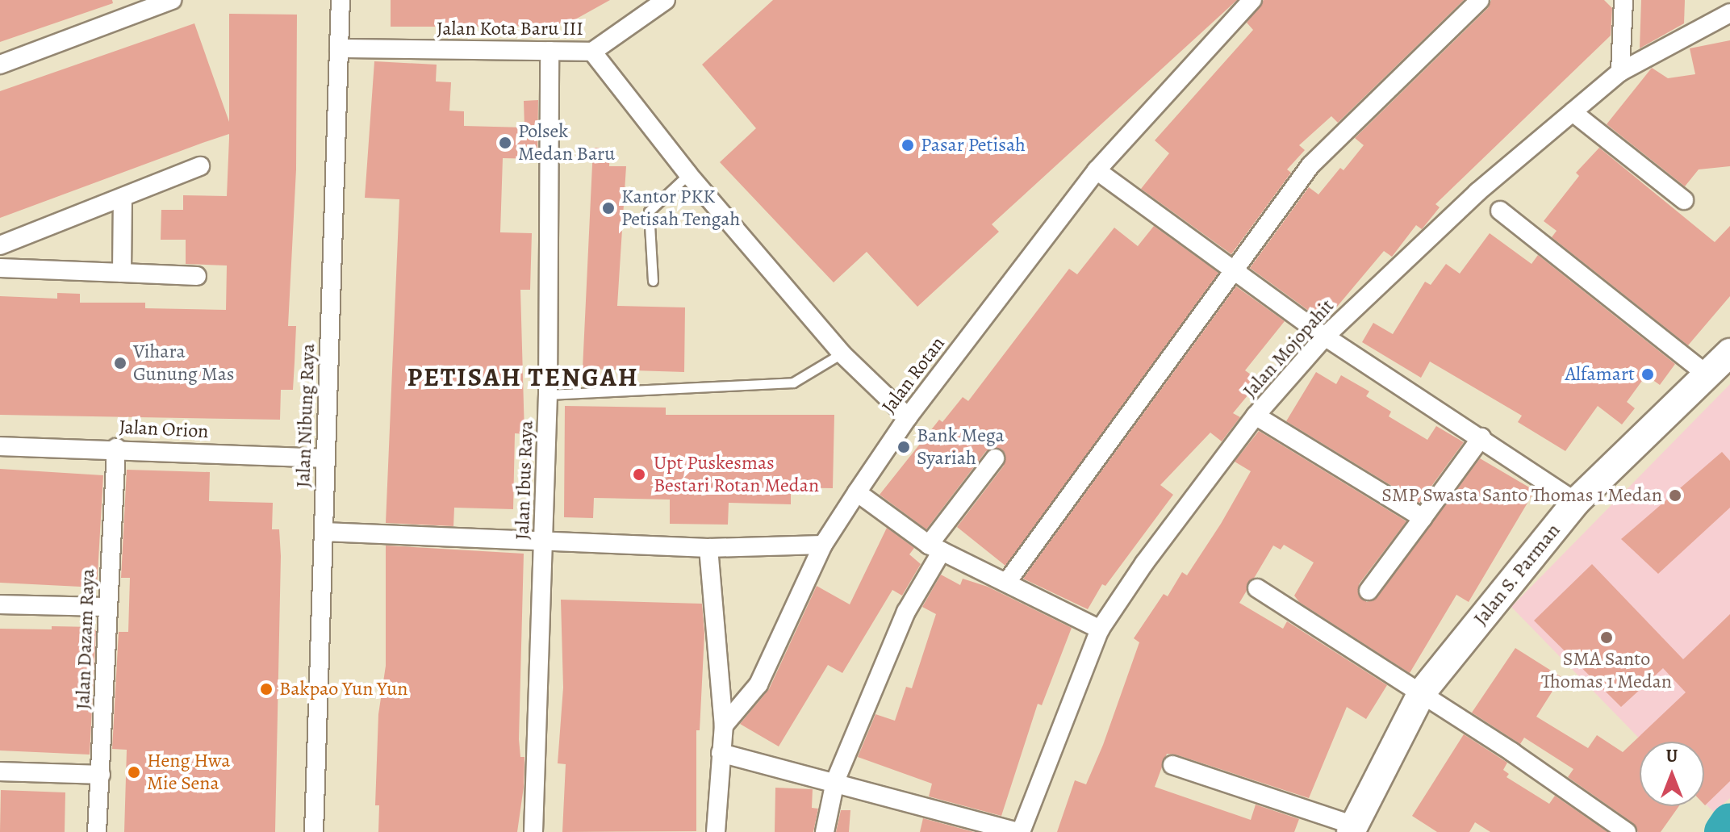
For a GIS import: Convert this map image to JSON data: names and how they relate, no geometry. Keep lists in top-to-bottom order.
{
  "streets": {
    "main road": ["Jalan S. Parman"],
    "street": [
      "Jalan Kota Baru III",
      "Jalan Mojopahit",
      "Jalan Rotan",
      "Jalan Nibung Raya",
      "Jalan Orion",
      "Jalan Ibus Raya",
      "Jalan Dazam Raya"
    ]
  },
  "crossings": [
    ["Jalan Kota Baru III", "Jalan Nibung Raya"],
    ["Jalan Kota Baru III", "Jalan Ibus Raya"],
    ["Jalan Nibung Raya", "Jalan Orion"],
    ["Jalan Orion", "Jalan Dazam Raya"]
  ],
  "districts": ["PETISAH TENGAH"],
  "places": [
    "Polsek Medan Baru",
    "Pasar Petisah",
    "Kantor PKK Petisah Tengah",
    "Vihara Gunung Mas",
    "Alfamart",
    "Bank Mega Syariah",
    "Upt Puskesmas Bestari Rotan Medan",
    "SMP Swasta Santo Thomas 1 Medan",
    "SMA Santo Thomas 1 Medan",
    "Bakpao Yun Yun",
    "Heng Hwa Mie Sena"
  ],
  "north": "top"
}
